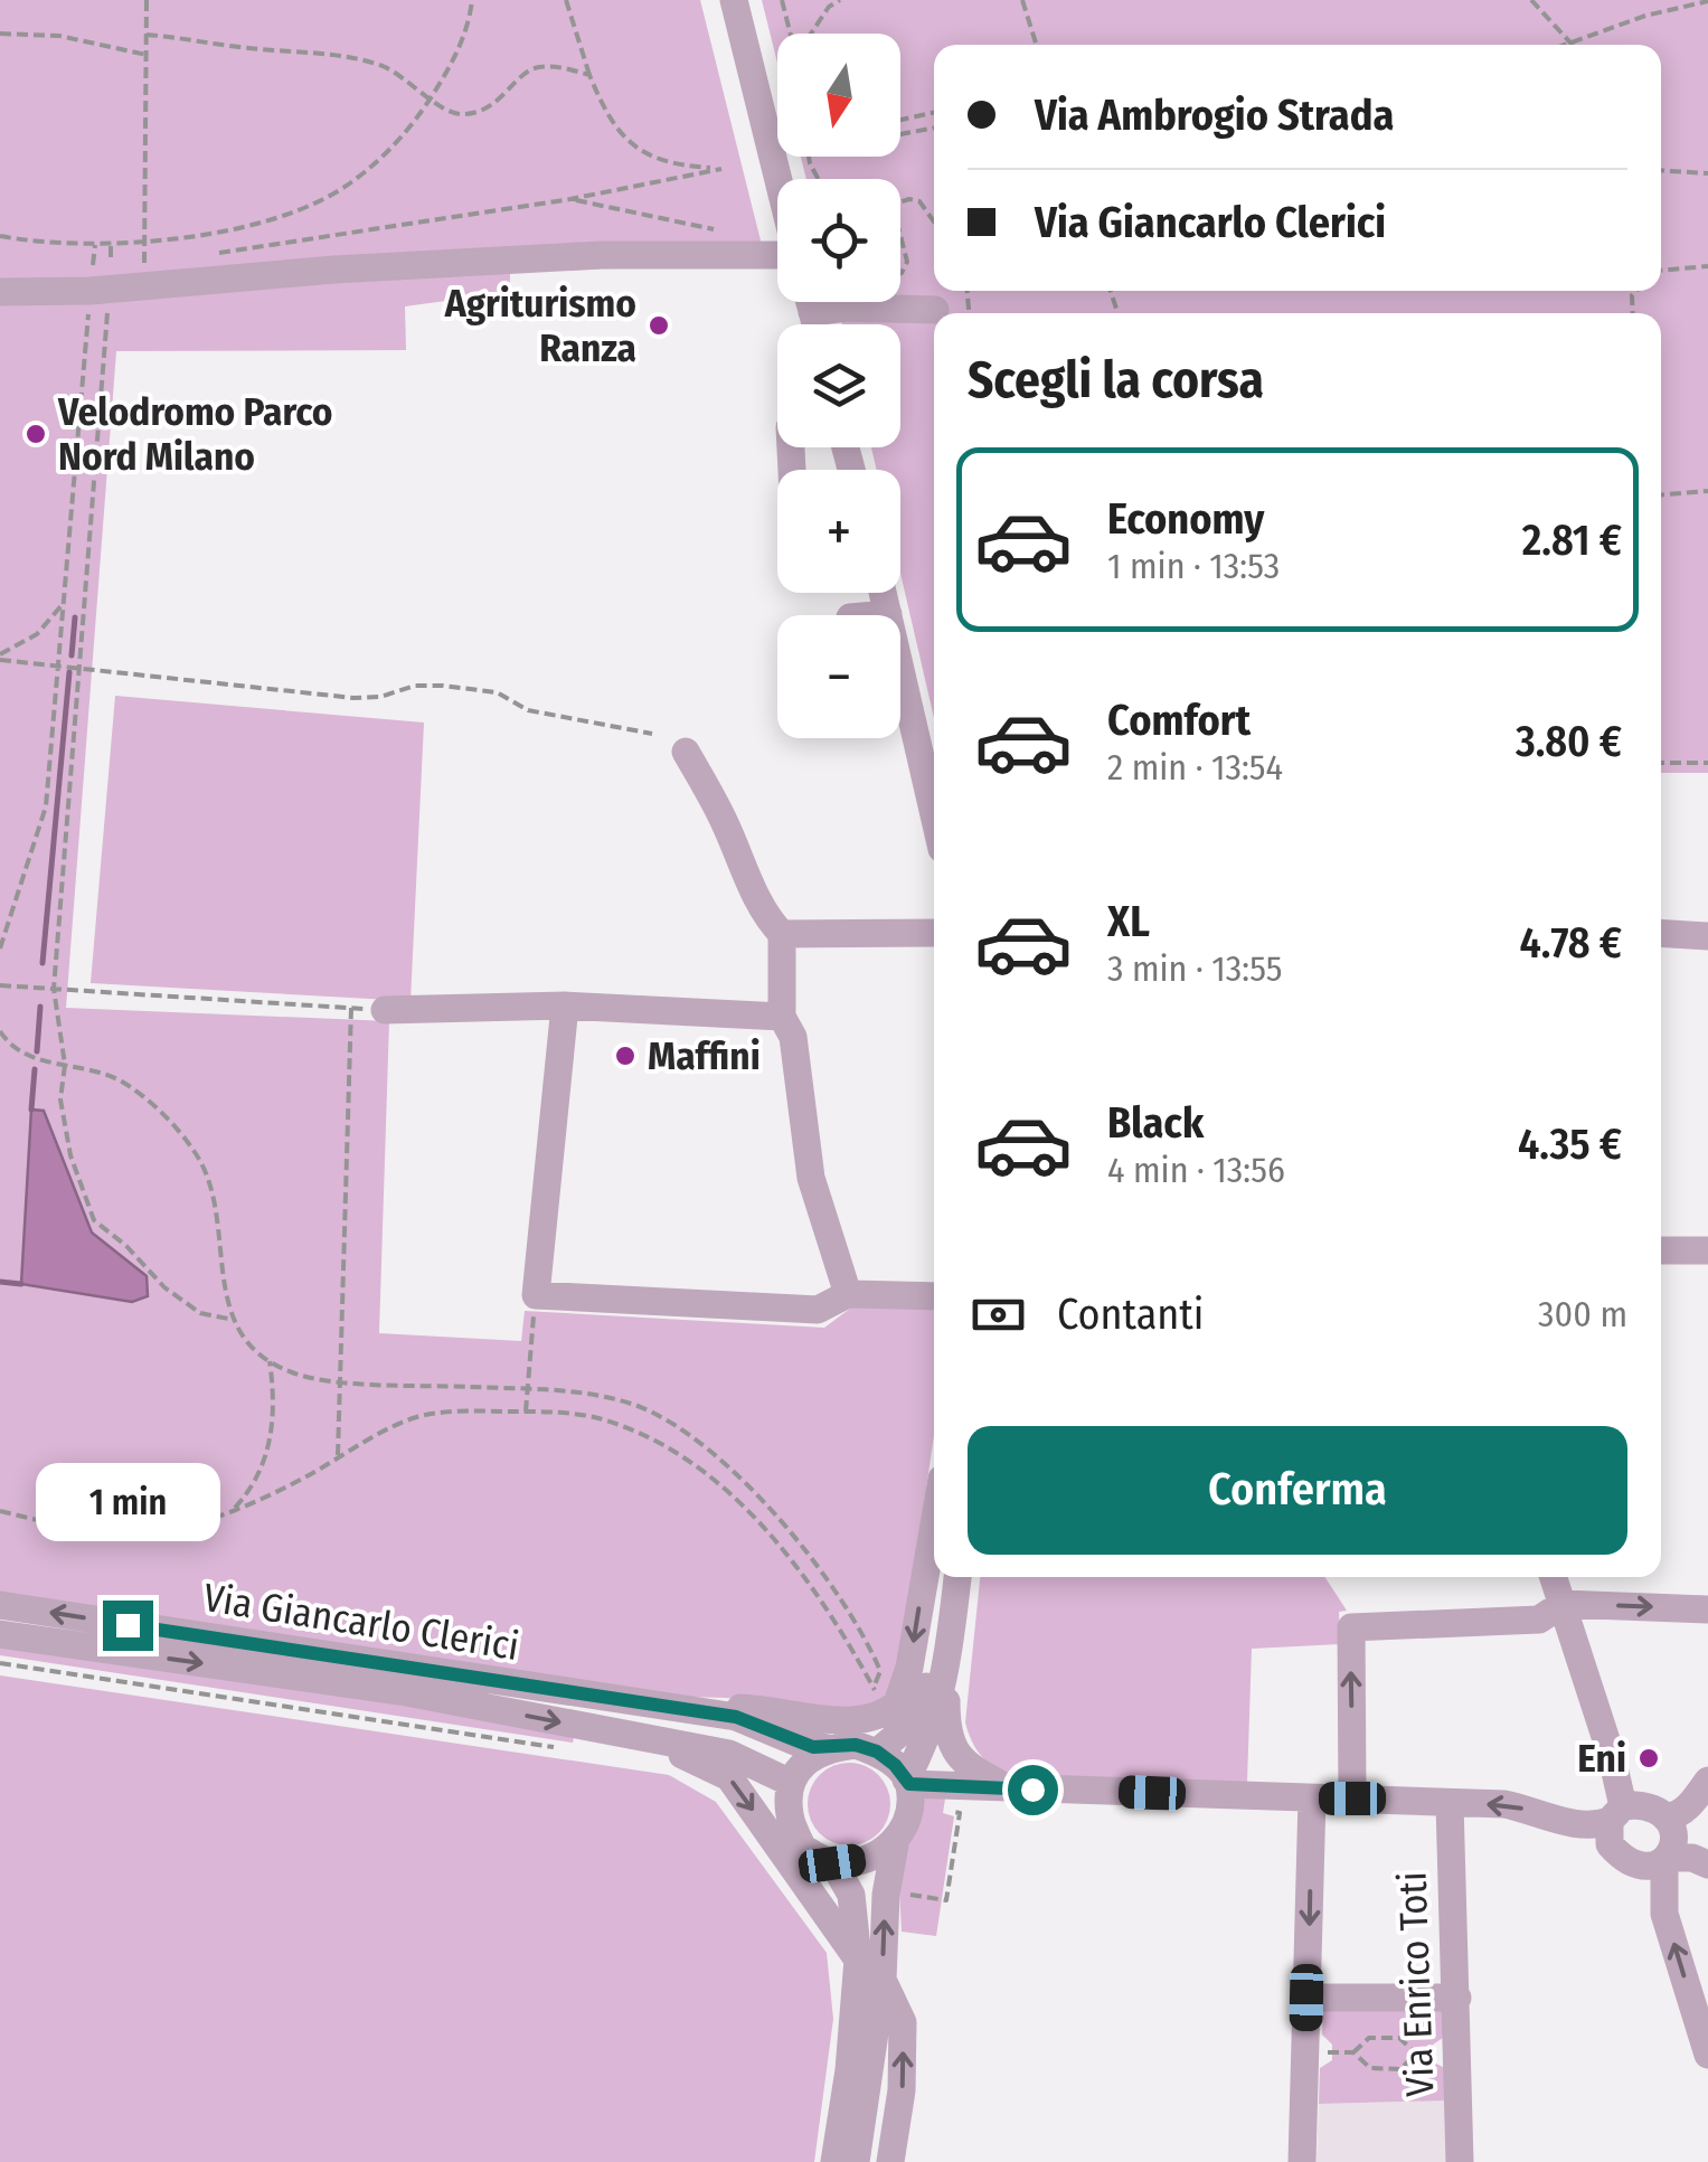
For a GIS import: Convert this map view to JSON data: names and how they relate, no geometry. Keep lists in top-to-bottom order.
{
  "streets": {
    "street": ["Via Giancarlo Clerici", "Via Enrico Toti"]
  },
  "places": [
    "Agriturismo Ranza",
    "Velodromo Parco Nord Milano",
    "Maffini",
    "Eni"
  ],
  "north": "bottom",
  "page": {
    "map_buttons": ["+", "−"],
    "banner": ["Via Ambrogio Strada", "Via Giancarlo Clerici"],
    "heading": "Scegli la corsa",
    "list": [
      {
        "name": "Economy",
        "note": "1 min · 13:53",
        "value": "2.81 €"
      },
      {
        "name": "Comfort",
        "note": "2 min · 13:54",
        "value": "3.80 €"
      },
      {
        "name": "XL",
        "note": "3 min · 13:55",
        "value": "4.78 €"
      },
      {
        "name": "Black",
        "note": "4 min · 13:56",
        "value": "4.35 €"
      }
    ],
    "pay": ["Contanti", "300 m"],
    "buttons": "Conferma",
    "bubble": "1 min"
  }
}
